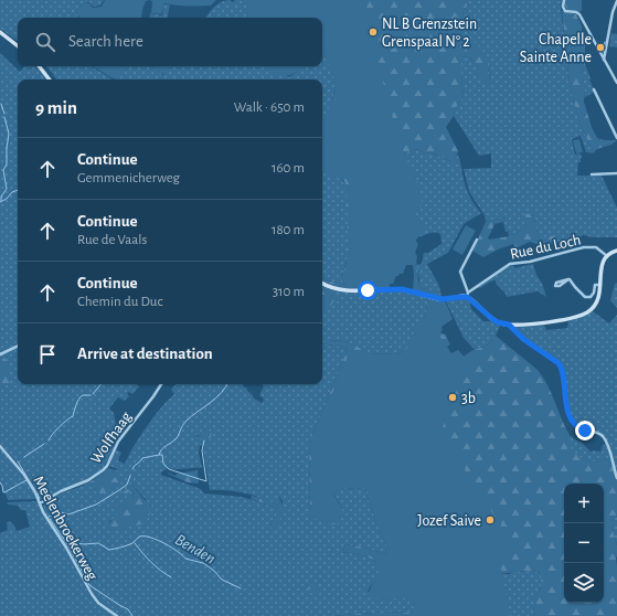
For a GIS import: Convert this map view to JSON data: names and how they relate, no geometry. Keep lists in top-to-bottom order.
{
  "streets": {
    "street": ["Rue du Loch", "Wolfhaag", "Meelenbroekerweg"]
  },
  "crossings": [
    ["Wolfhaag", "Meelenbroekerweg"]
  ],
  "water": ["Benden"],
  "places": [
    "NL B Grenzstein Grenspaal N° 2",
    "Chapelle Sainte Anne",
    "3b",
    "Jozef Saive"
  ],
  "page": {
    "search": "Search here",
    "heading": ["9 min", "Walk · 650 m"],
    "list": [
      ["Continue", "Gemmenicherweg", "160 m"],
      ["Continue", "Rue de Vaals", "180 m"],
      ["Continue", "Chemin du Duc", "310 m"],
      "Arrive at destination"
    ],
    "map_buttons": ["+", "−"]
  }
}
